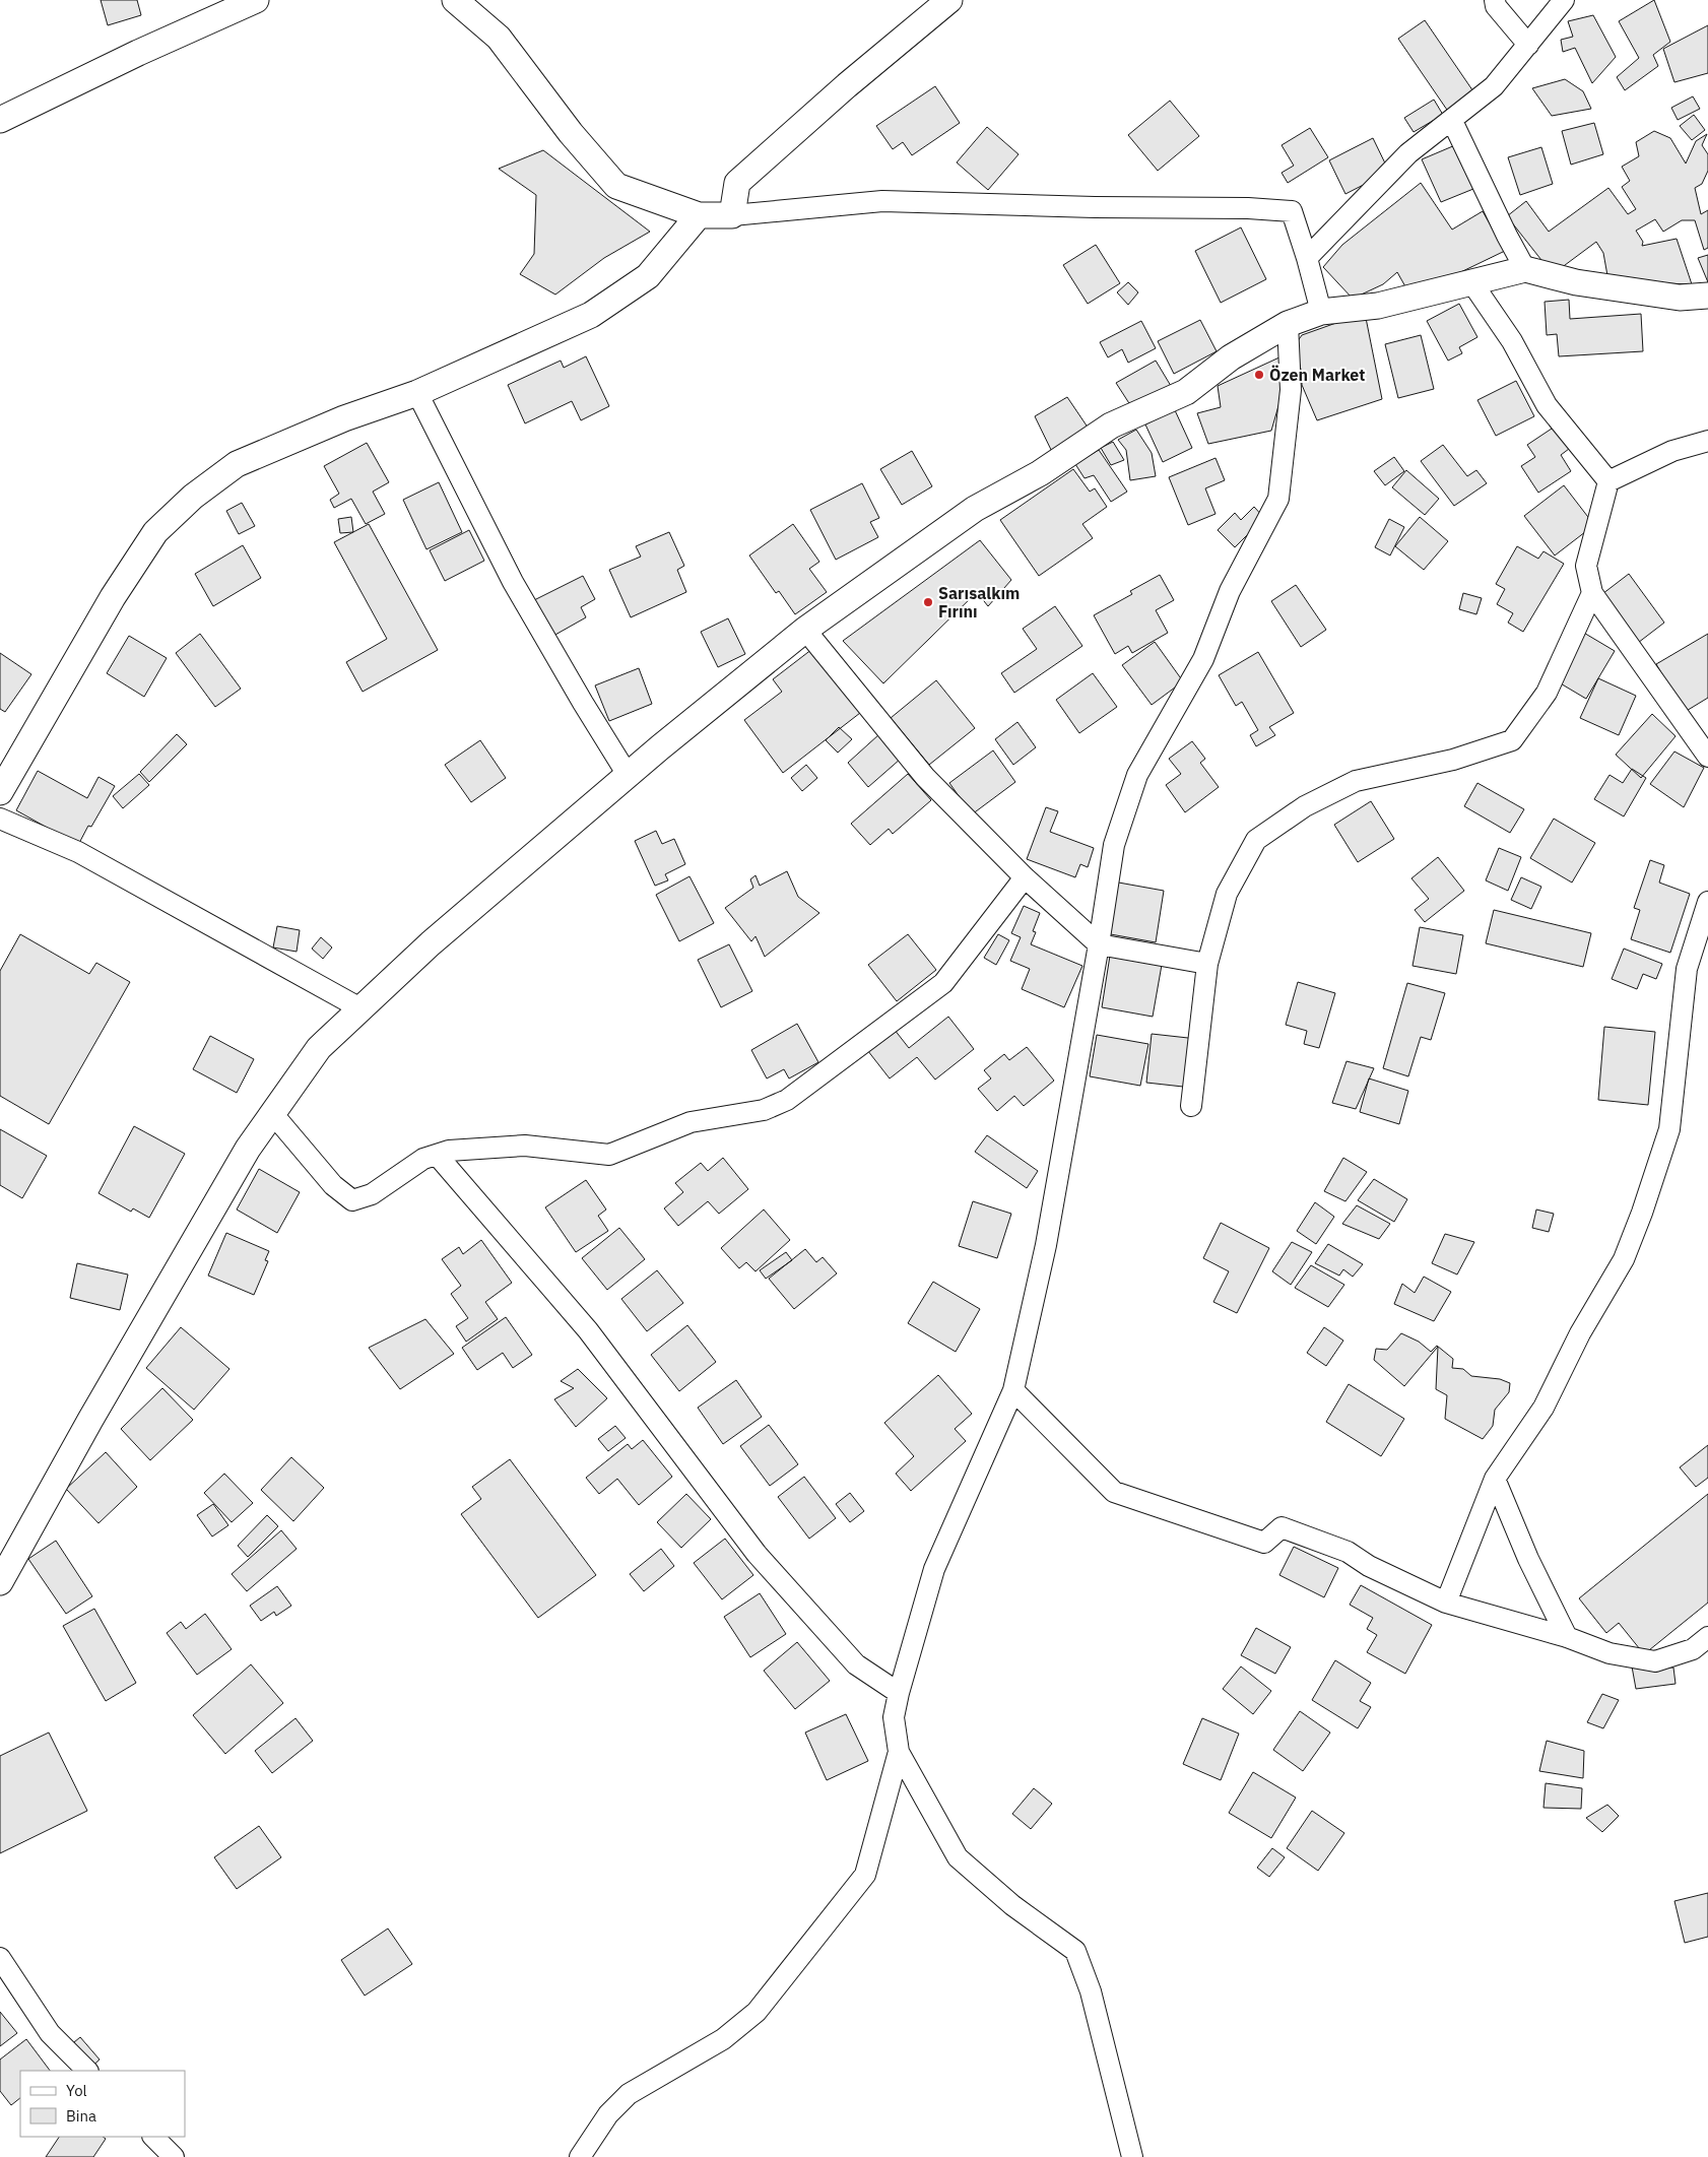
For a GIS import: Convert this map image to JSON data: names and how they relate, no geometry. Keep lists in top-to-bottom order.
{
  "places": ["Özen Market", "Sarısalkım Fırını"],
  "legend": ["Yol", "Bina"]
}
